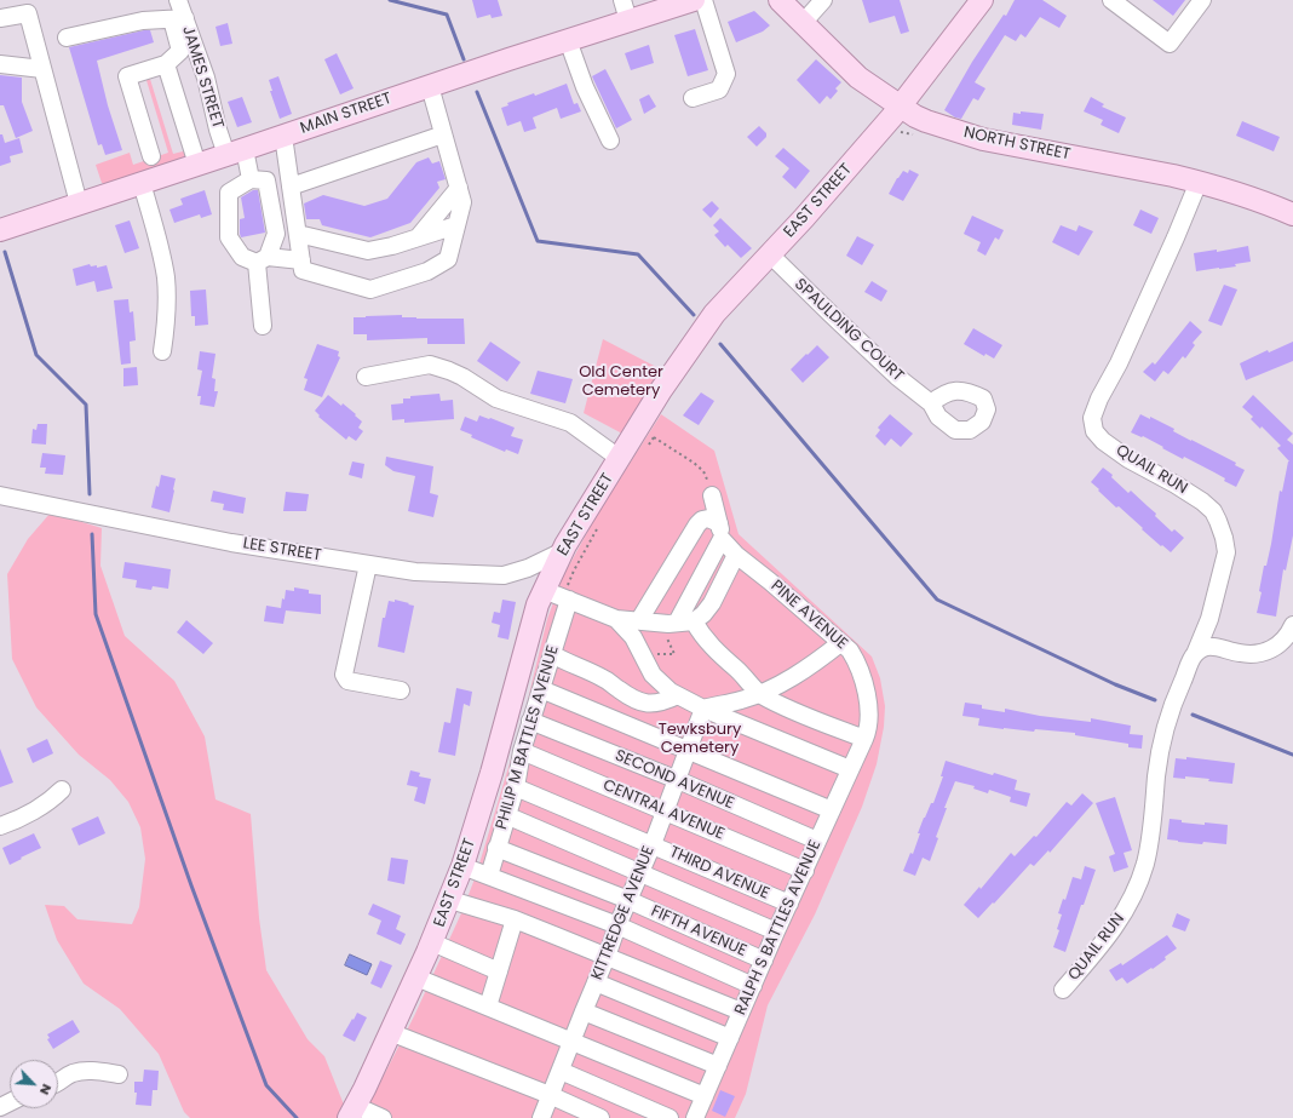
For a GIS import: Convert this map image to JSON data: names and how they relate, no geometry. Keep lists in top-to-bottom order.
{
  "streets": {
    "main road": ["MAIN STREET", "NORTH STREET", "EAST STREET"],
    "street": [
      "JAMES STREET",
      "SPAULDING COURT",
      "QUAIL RUN",
      "LEE STREET",
      "PINE AVENUE",
      "PHILIP M BATTLES AVENUE",
      "SECOND AVENUE",
      "CENTRAL AVENUE",
      "THIRD AVENUE",
      "KITTREDGE AVENUE",
      "RALPH S BATTLES AVENUE",
      "FIFTH AVENUE"
    ]
  },
  "crossings": [
    ["JAMES STREET", "MAIN STREET"],
    ["NORTH STREET", "EAST STREET"],
    ["NORTH STREET", "QUAIL RUN"],
    ["EAST STREET", "SPAULDING COURT"],
    ["EAST STREET", "LEE STREET"],
    ["EAST STREET", "PHILIP M BATTLES AVENUE"],
    ["PINE AVENUE", "RALPH S BATTLES AVENUE"],
    ["PHILIP M BATTLES AVENUE", "SECOND AVENUE"],
    ["PHILIP M BATTLES AVENUE", "CENTRAL AVENUE"],
    ["PHILIP M BATTLES AVENUE", "THIRD AVENUE"],
    ["PHILIP M BATTLES AVENUE", "FIFTH AVENUE"],
    ["SECOND AVENUE", "KITTREDGE AVENUE"],
    ["SECOND AVENUE", "RALPH S BATTLES AVENUE"],
    ["CENTRAL AVENUE", "KITTREDGE AVENUE"],
    ["CENTRAL AVENUE", "RALPH S BATTLES AVENUE"],
    ["THIRD AVENUE", "KITTREDGE AVENUE"],
    ["THIRD AVENUE", "RALPH S BATTLES AVENUE"],
    ["KITTREDGE AVENUE", "FIFTH AVENUE"],
    ["RALPH S BATTLES AVENUE", "FIFTH AVENUE"]
  ],
  "parks": ["Old Center Cemetery", "Tewksbury Cemetery"],
  "north": "bottom right"
}
